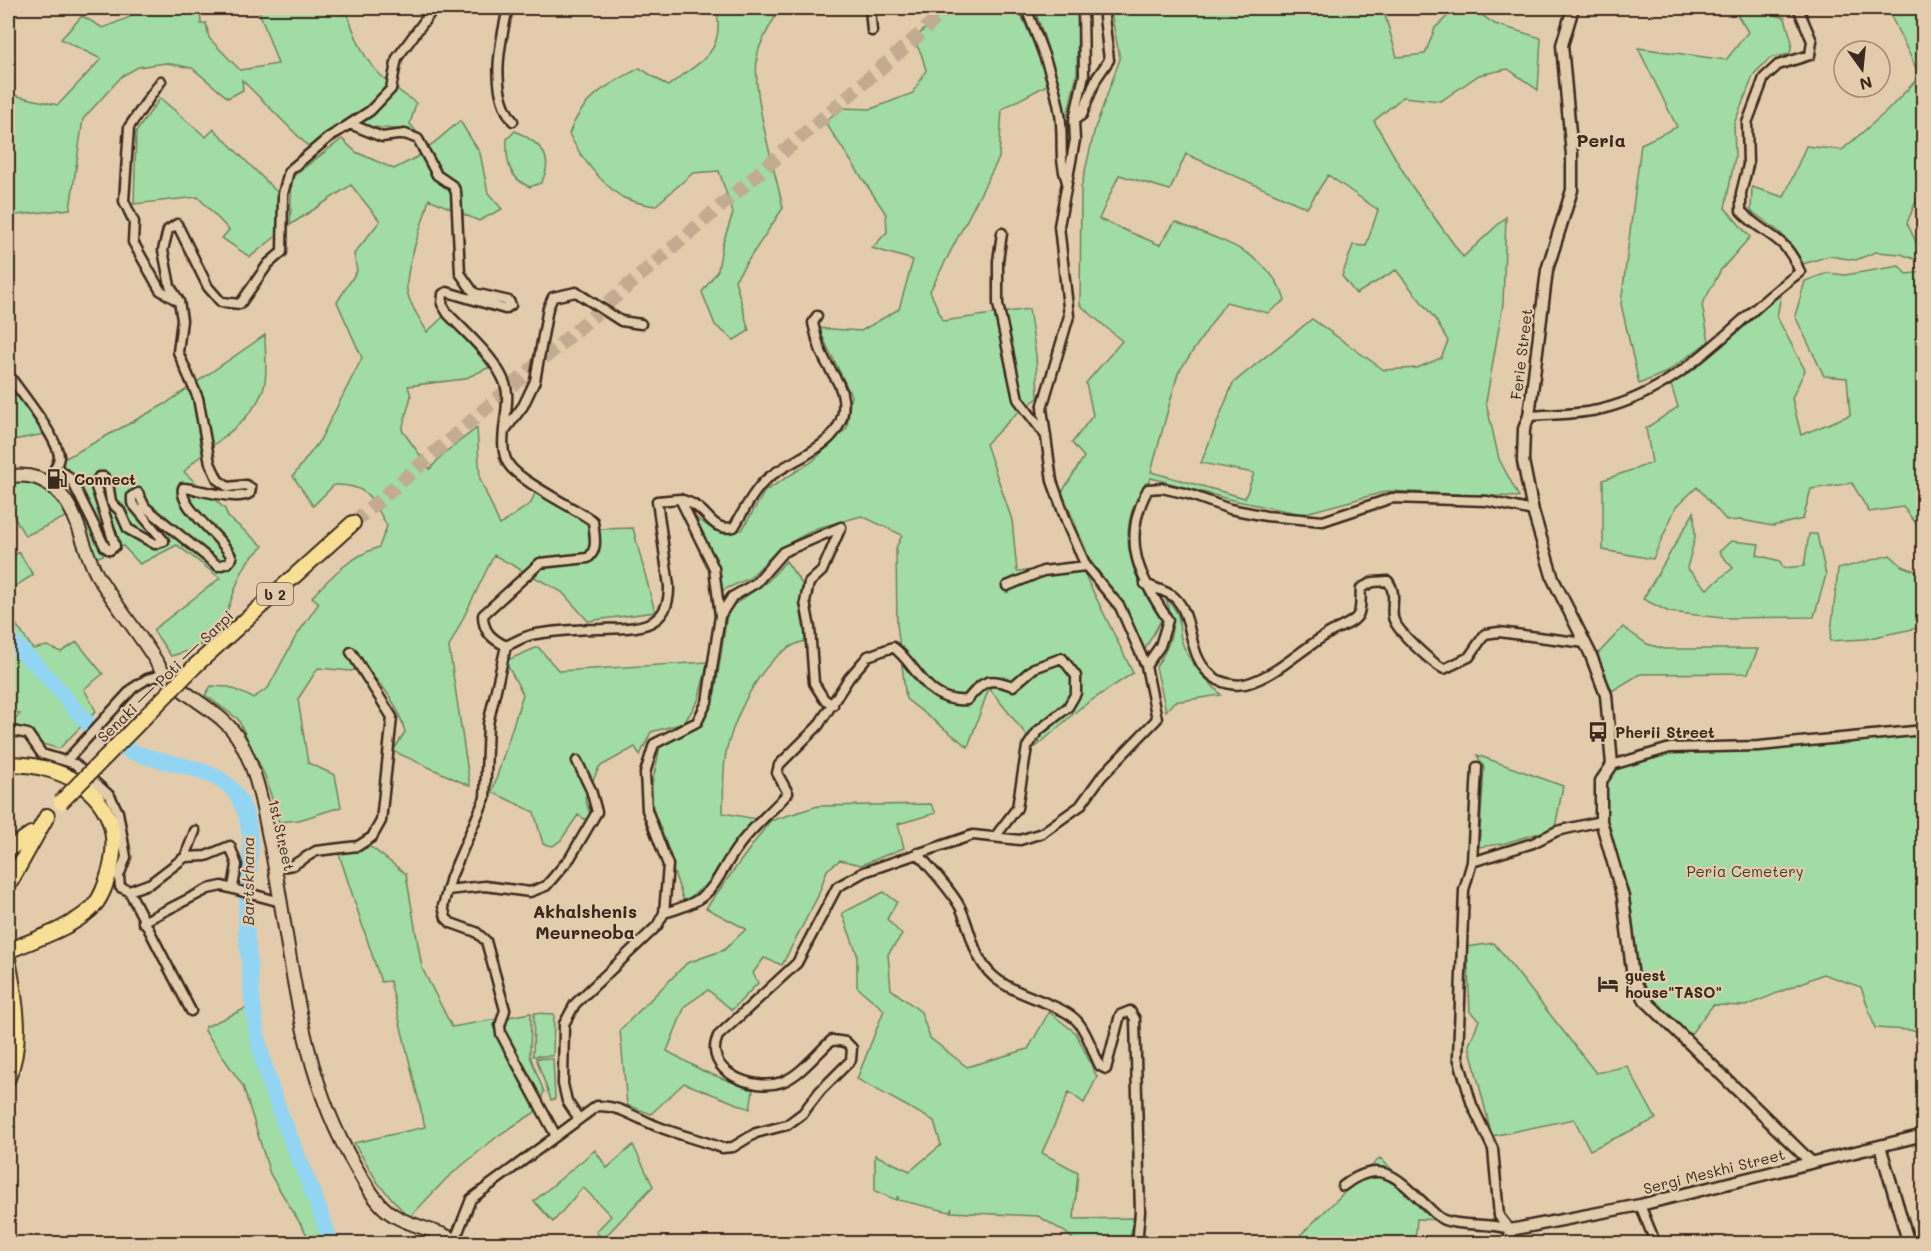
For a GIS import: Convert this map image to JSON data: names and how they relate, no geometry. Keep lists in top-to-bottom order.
{
  "streets": {
    "highway": ["ს 2", "Senaki — Poti — Sarpi"],
    "main road": ["1st Street"],
    "street": ["Ferie Street", "Sergi Meskhi Street"]
  },
  "districts": ["Peria", "Akhalshenis Meurneoba"],
  "water": ["Bartskhana"],
  "parks": ["Peria Cemetery"],
  "places": {
    "fuel station": ["Connect"],
    "bus stop": ["Pherii Street"],
    "hotel": ["guest house\"TASO\""]
  },
  "north": "bottom"
}
